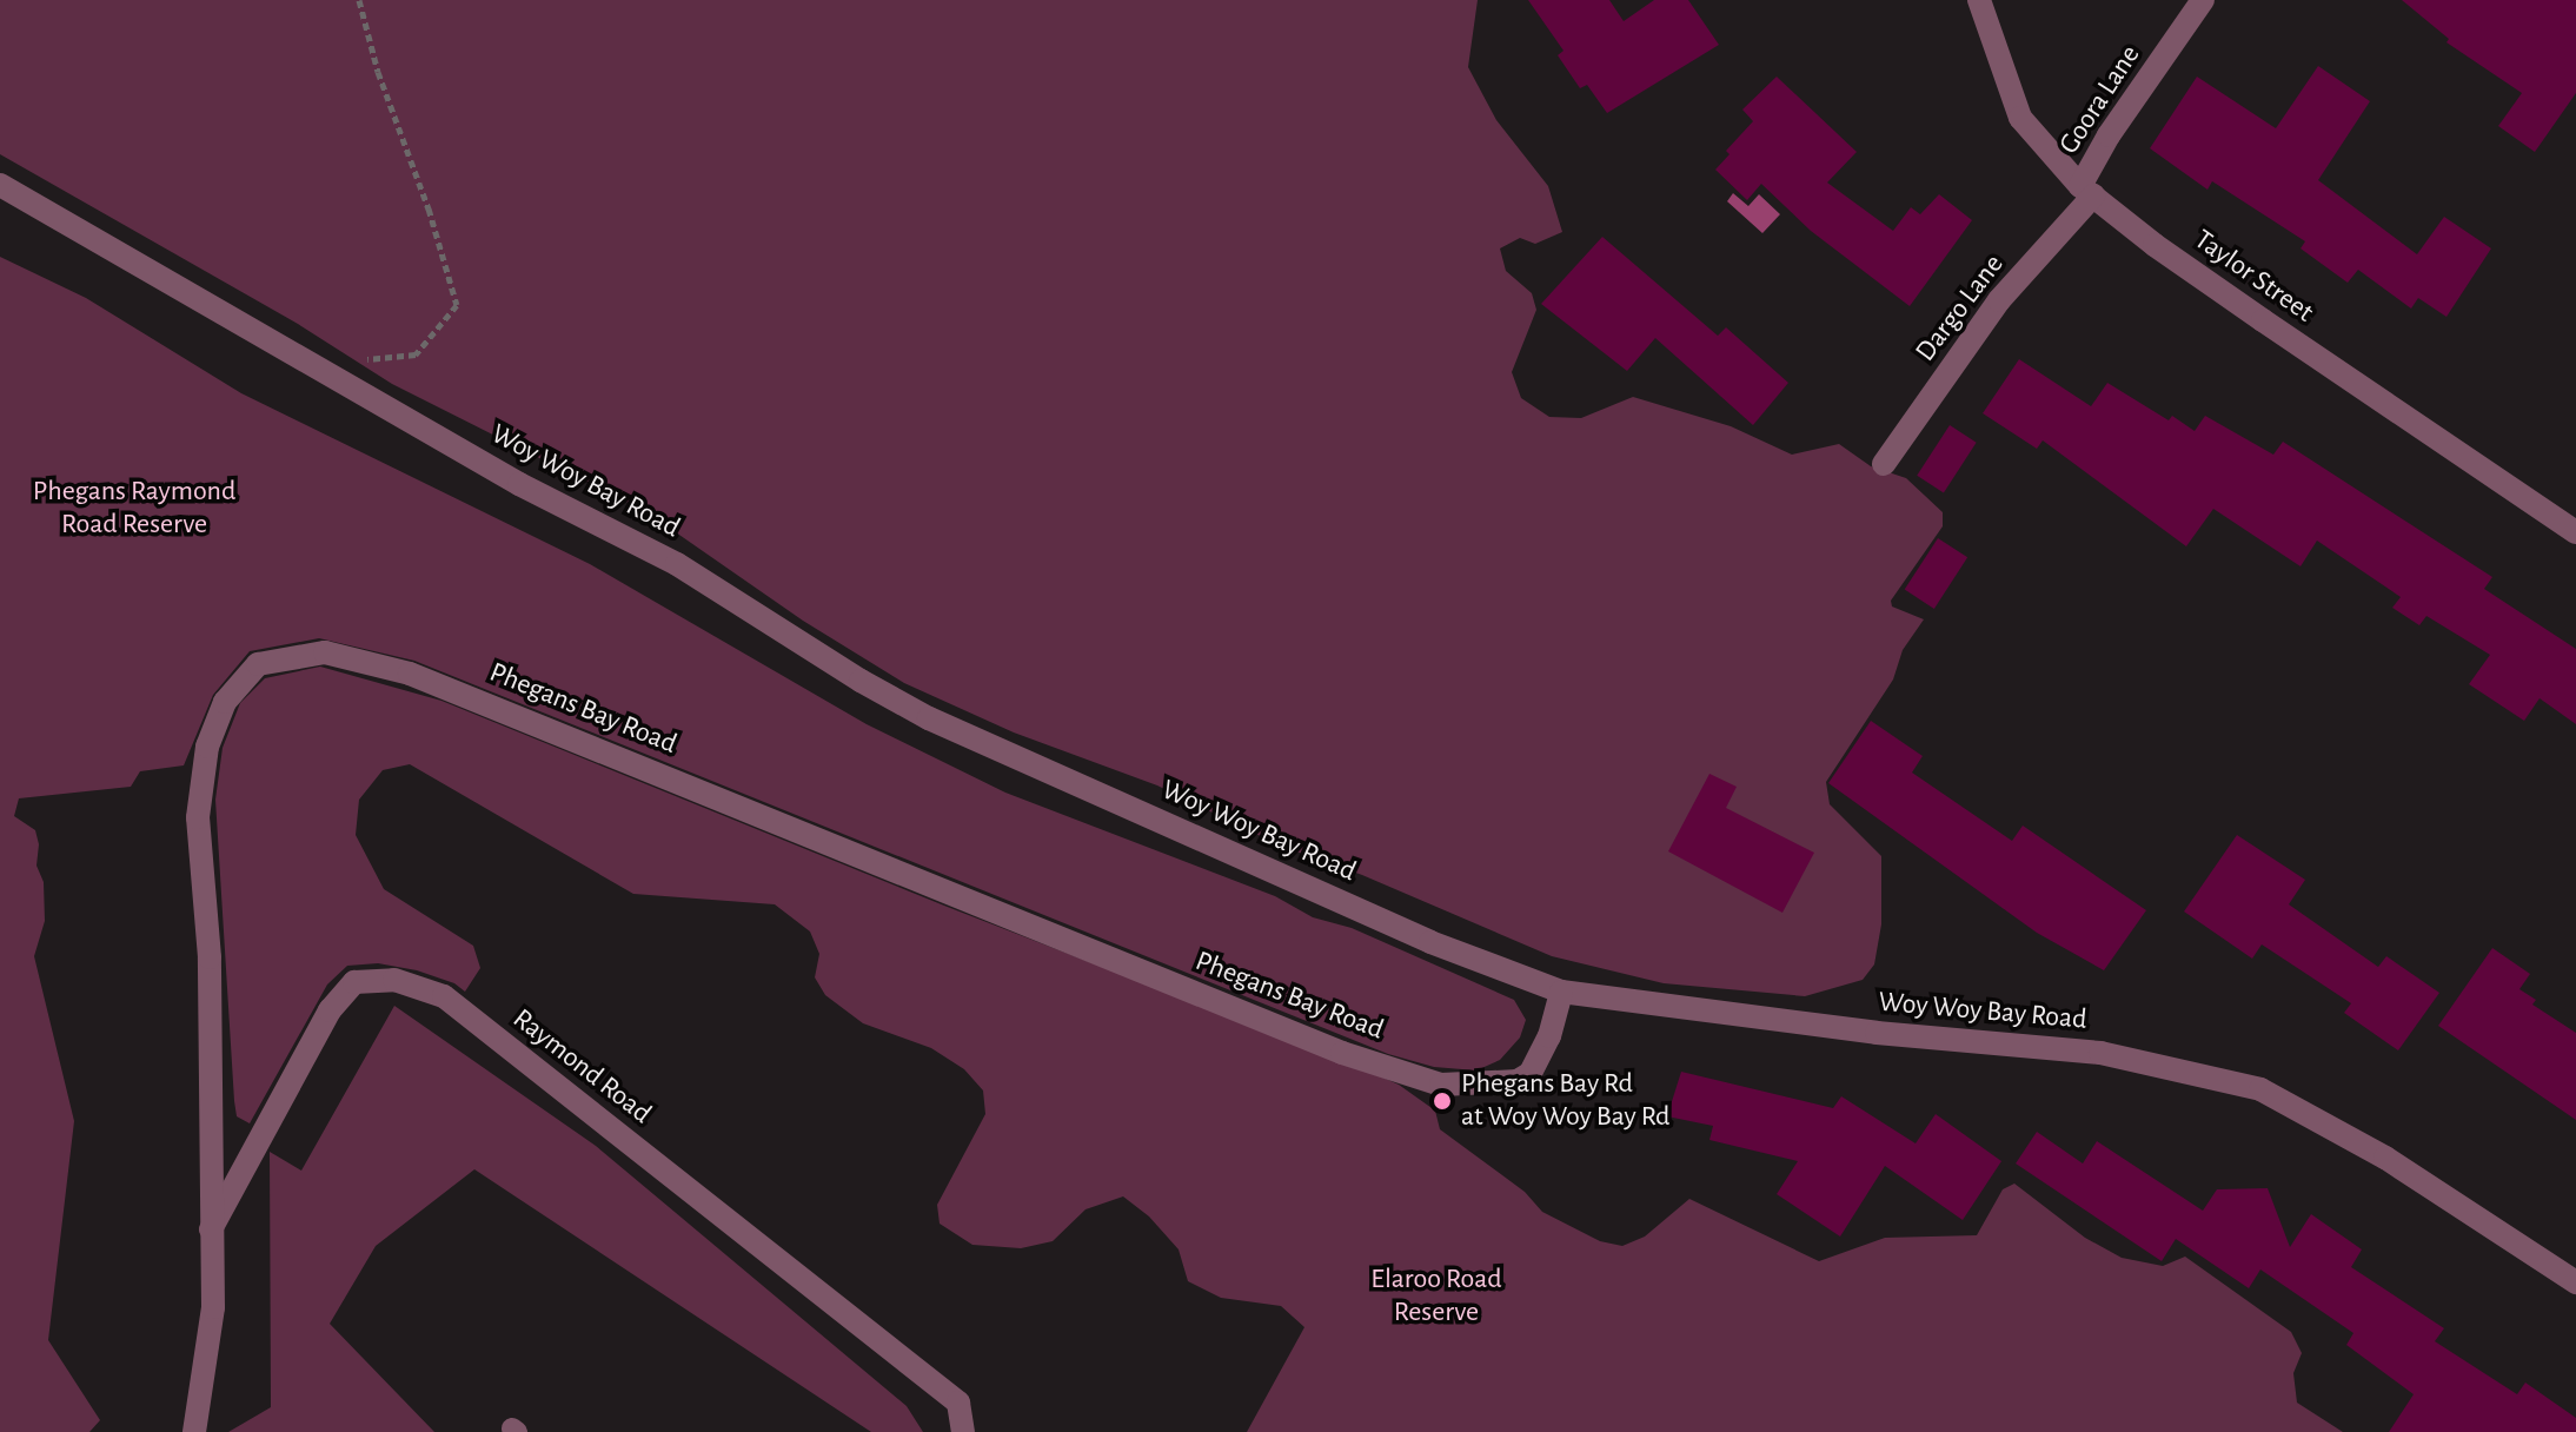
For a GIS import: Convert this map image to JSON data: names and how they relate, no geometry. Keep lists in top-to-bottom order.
{
  "streets": {
    "street": [
      "Goora Lane",
      "Taylor Street",
      "Dargo Lane",
      "Woy Woy Bay Road",
      "Phegans Bay Road",
      "Raymond Road"
    ]
  },
  "crossings": [
    ["Goora Lane", "Taylor Street"],
    ["Goora Lane", "Dargo Lane"],
    ["Taylor Street", "Dargo Lane"],
    ["Woy Woy Bay Road", "Phegans Bay Road"],
    ["Phegans Bay Road", "Raymond Road"]
  ],
  "parks": ["Phegans Raymond Road Reserve", "Elaroo Road Reserve"],
  "places": ["Phegans Bay Rd at Woy Woy Bay Rd"]
}
